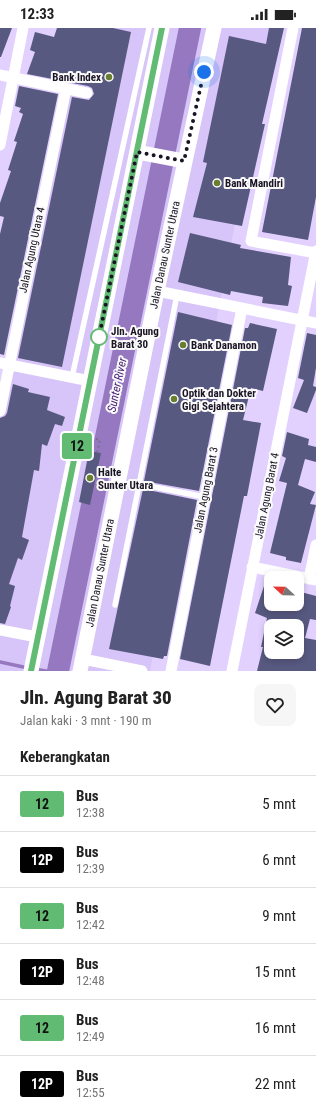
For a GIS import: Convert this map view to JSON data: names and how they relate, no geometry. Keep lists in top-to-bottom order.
{
  "streets": {
    "main road": ["Jalan Danau Sunter Utara"],
    "street": ["Jalan Agung Utara 4", "Jalan Agung Barat 3", "Jalan Agung Barat 4"]
  },
  "water": ["Sunter River"],
  "places": [
    "Bank Index",
    "Bank Mandiri",
    "Jln. Agung Barat 30",
    "Bank Danamon",
    "Optik dan Dokter Gigi Sejahtera",
    "Halte Sunter Utara"
  ],
  "lines": ["bus line 12"],
  "north": "left",
  "page": {
    "status": "12:33",
    "on_map": "12",
    "heading": [
      ["Jln. Agung Barat 30", "Jalan kaki · 3 mnt · 190 m"],
      "Keberangkatan"
    ],
    "list": [
      {
        "mark": "12",
        "name": "Bus",
        "note": "12:38",
        "value": "5 mnt"
      },
      {
        "mark": "12P",
        "name": "Bus",
        "note": "12:39",
        "value": "6 mnt"
      },
      {
        "mark": "12",
        "name": "Bus",
        "note": "12:42",
        "value": "9 mnt"
      },
      {
        "mark": "12P",
        "name": "Bus",
        "note": "12:48",
        "value": "15 mnt"
      },
      {
        "mark": "12",
        "name": "Bus",
        "note": "12:49",
        "value": "16 mnt"
      },
      {
        "mark": "12P",
        "name": "Bus",
        "note": "12:55",
        "value": "22 mnt"
      }
    ]
  }
}
